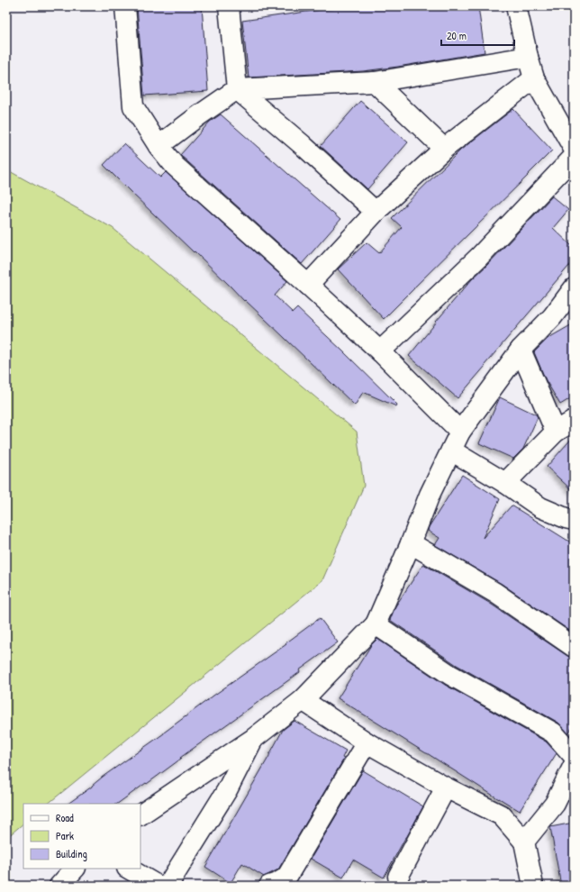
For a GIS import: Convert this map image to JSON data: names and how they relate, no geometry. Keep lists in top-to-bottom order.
{
  "legend": ["Road", "Park", "Building"],
  "scale_bar": "20 m"
}
